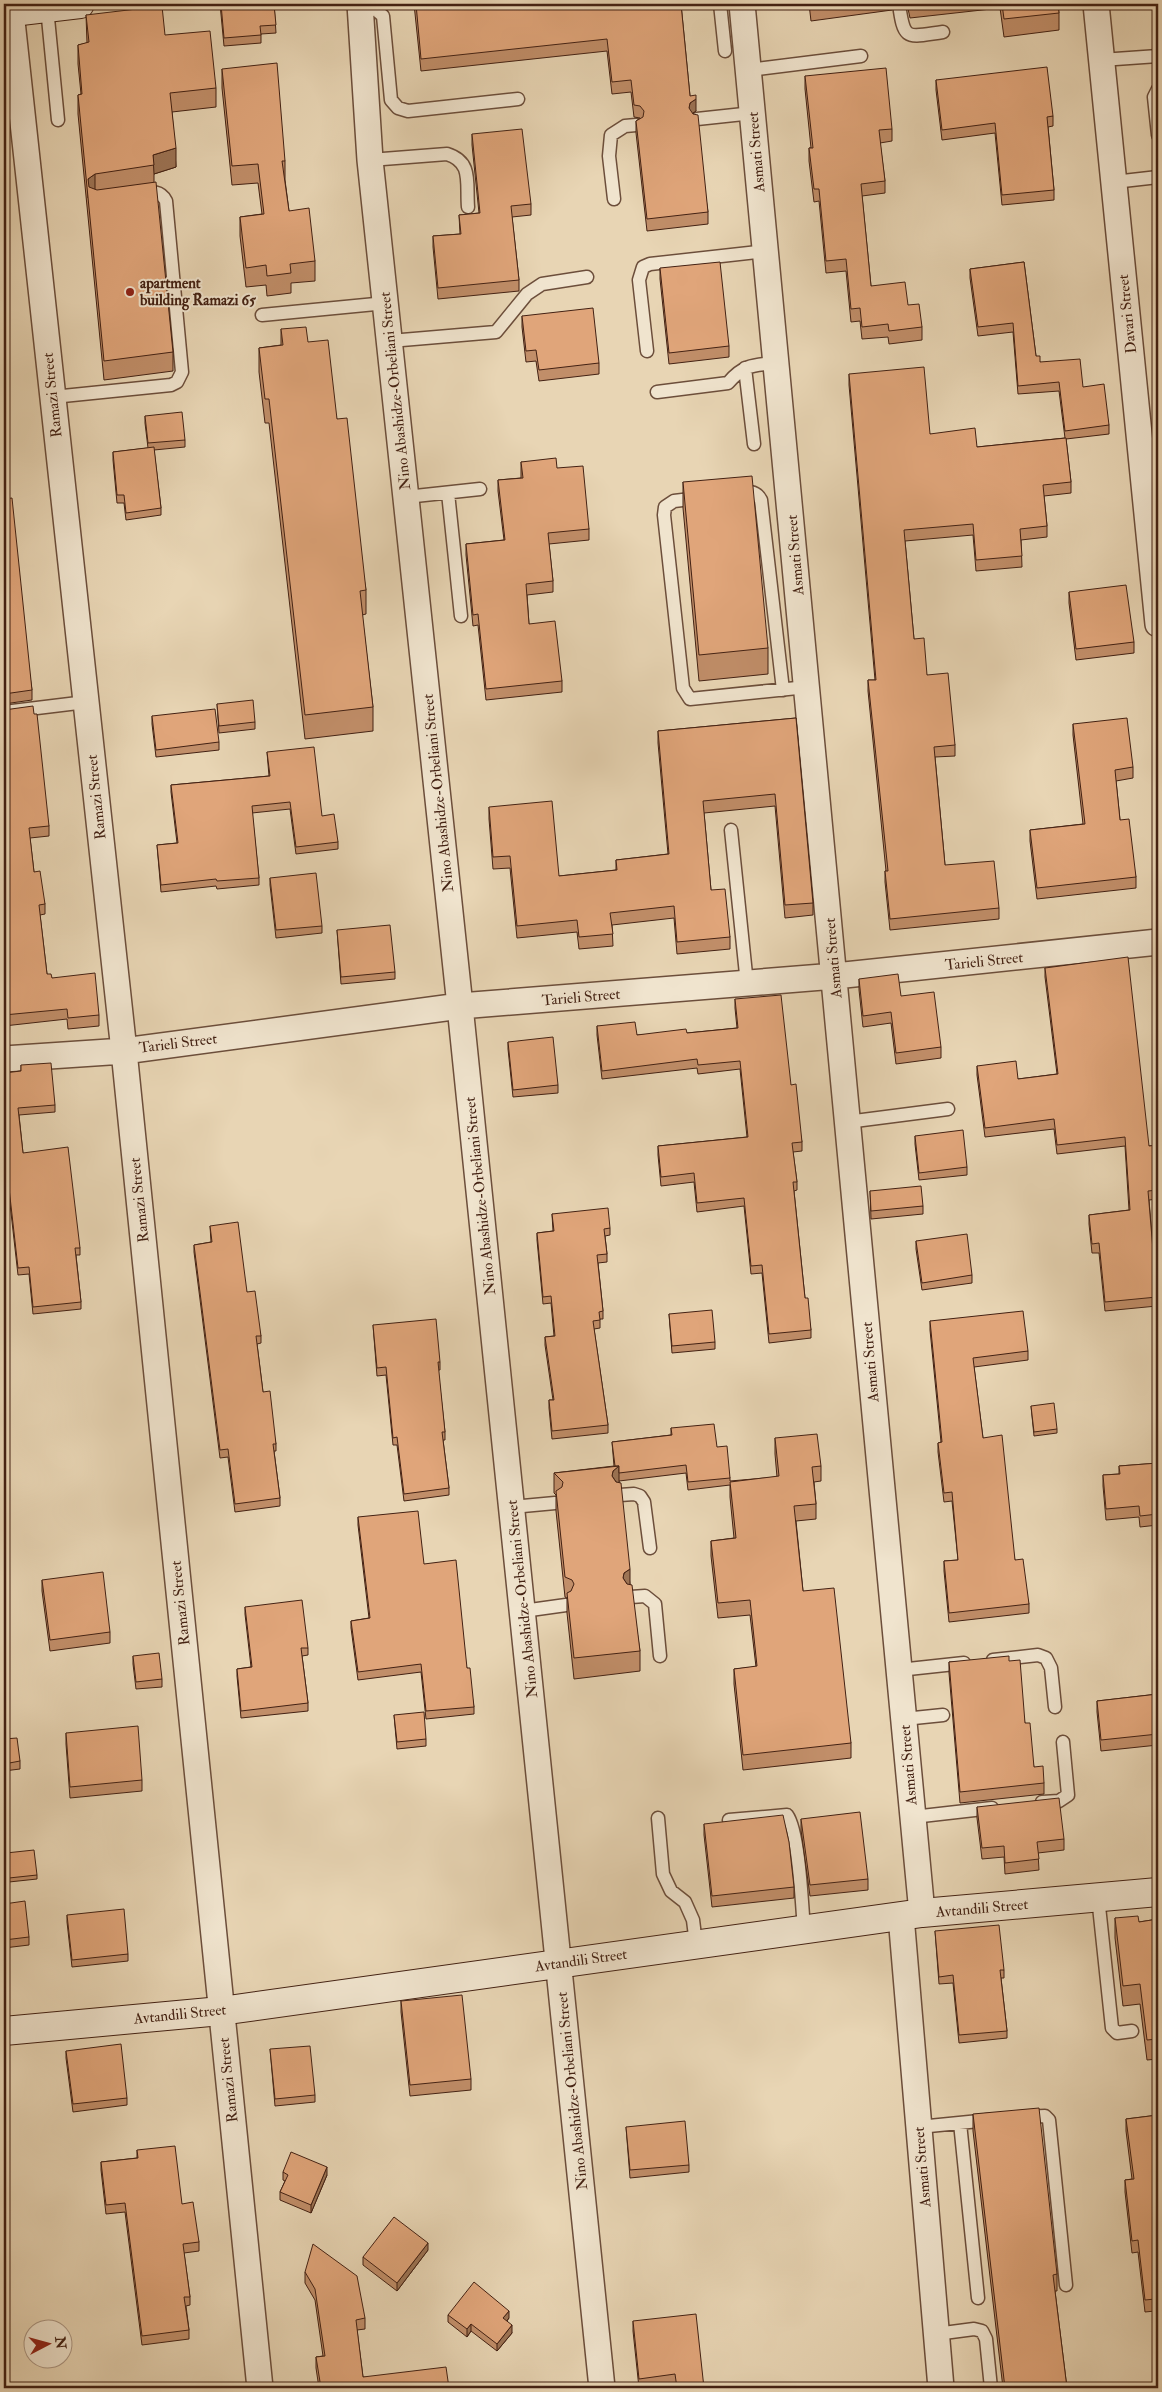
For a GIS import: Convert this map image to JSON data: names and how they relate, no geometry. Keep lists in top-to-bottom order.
{
  "streets": {
    "street": [
      "Asmati Street",
      "Davari Street",
      "Nino Abashidze-Orbeliani Street",
      "Ramazi Street",
      "Tarieli Street",
      "Avtandili Street"
    ]
  },
  "crossings": [
    ["Asmati Street", "Tarieli Street"],
    ["Asmati Street", "Avtandili Street"],
    ["Nino Abashidze-Orbeliani Street", "Tarieli Street"],
    ["Nino Abashidze-Orbeliani Street", "Avtandili Street"],
    ["Ramazi Street", "Tarieli Street"],
    ["Ramazi Street", "Avtandili Street"]
  ],
  "places": ["apartment building Ramazi 65"],
  "north": "right"
}
